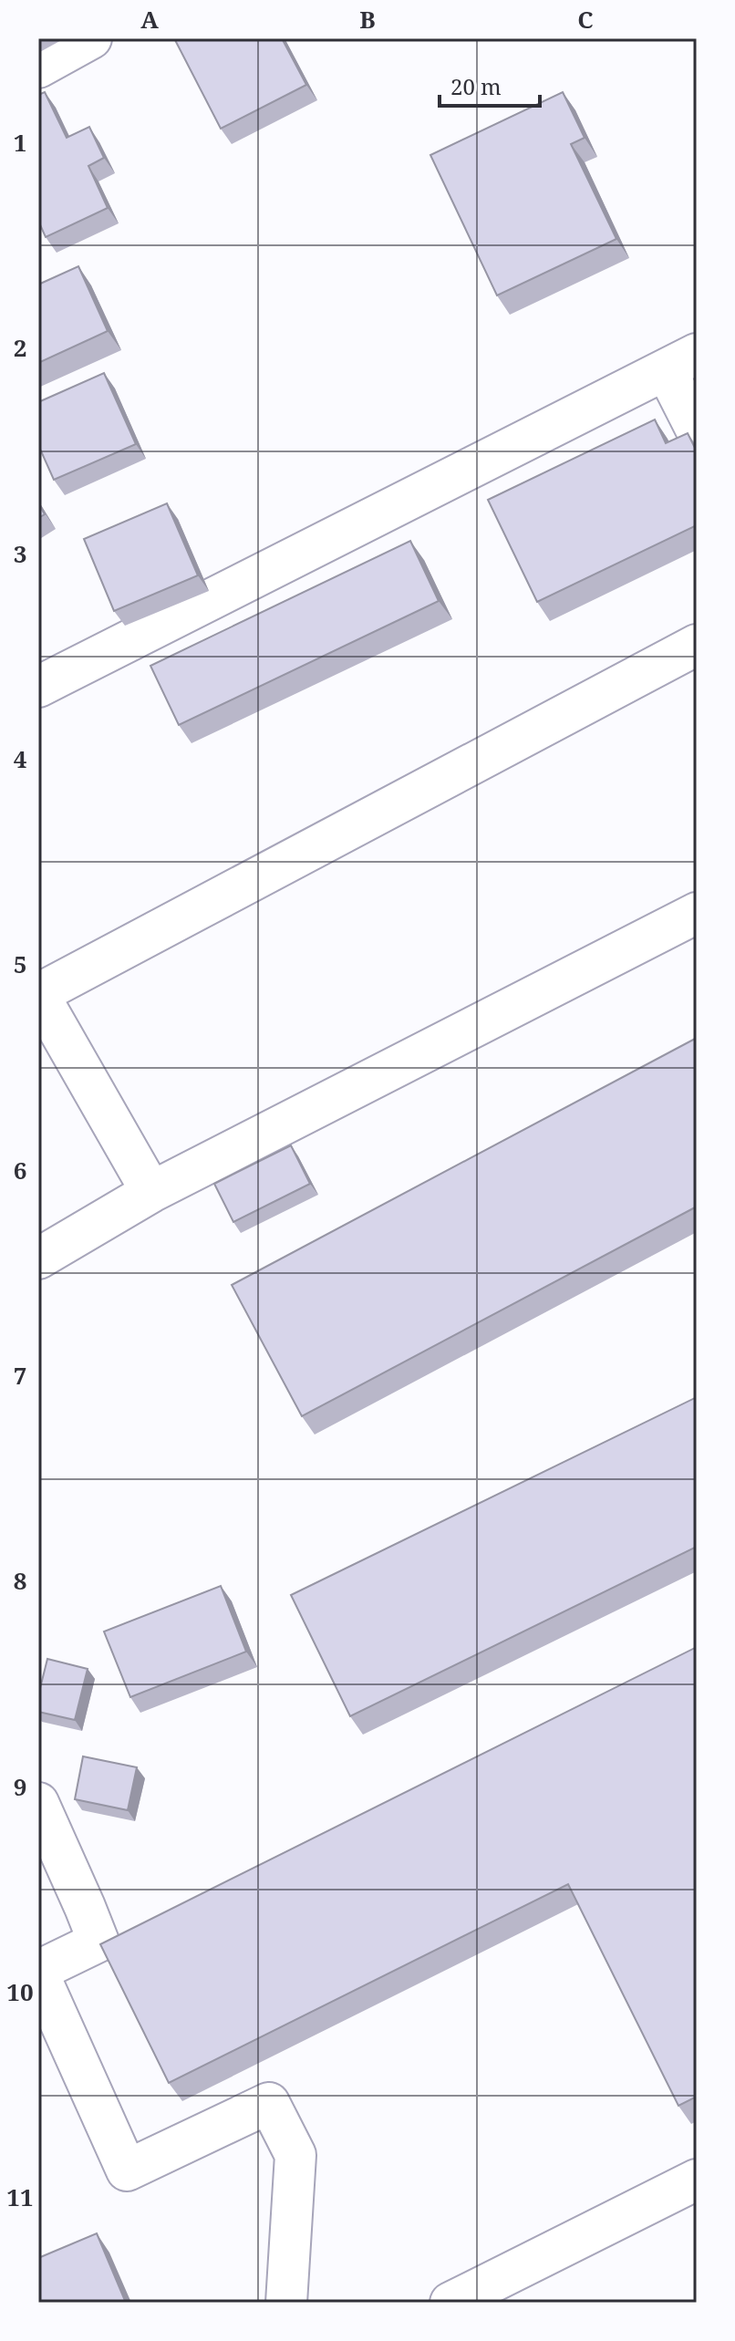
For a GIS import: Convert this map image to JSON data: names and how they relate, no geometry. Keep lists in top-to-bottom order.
{
  "scale_bar": "20 m",
  "grid": {
    "columns": ["A", "B", "C"],
    "rows": [
      "1",
      "2",
      "3",
      "4",
      "5",
      "6",
      "7",
      "8",
      "9",
      "10",
      "11"
    ]
  }
}
